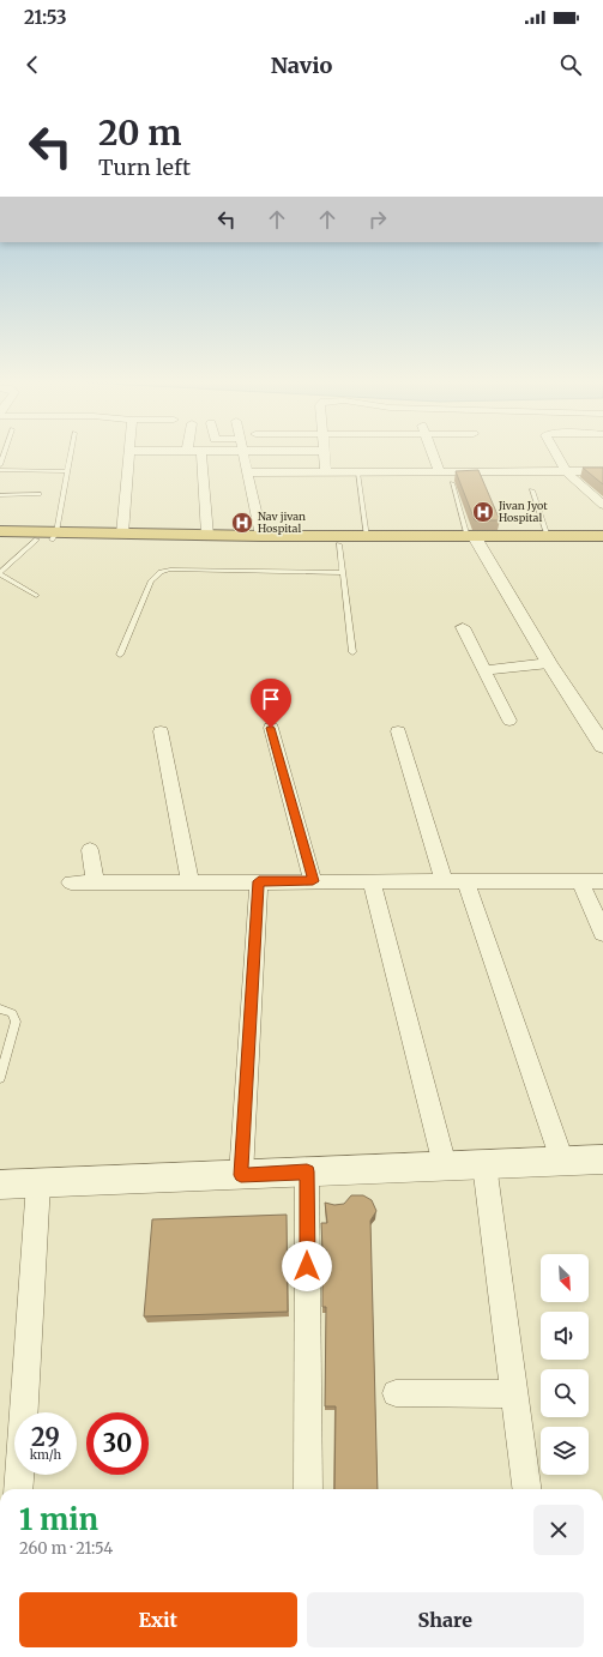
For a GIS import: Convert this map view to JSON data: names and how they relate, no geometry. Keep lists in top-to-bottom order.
{
  "places": {
    "hospital": ["Jivan Jyot Hospital", "Nav jivan Hospital"]
  },
  "north": "bottom right",
  "page": {
    "status": "21:53",
    "header": "Navio",
    "turn": ["20 m", "Turn left"],
    "speed": "29 km/h",
    "limit": "30",
    "heading": ["1 min", "260 m · 21:54"],
    "buttons": ["Exit", "Share"]
  }
}
